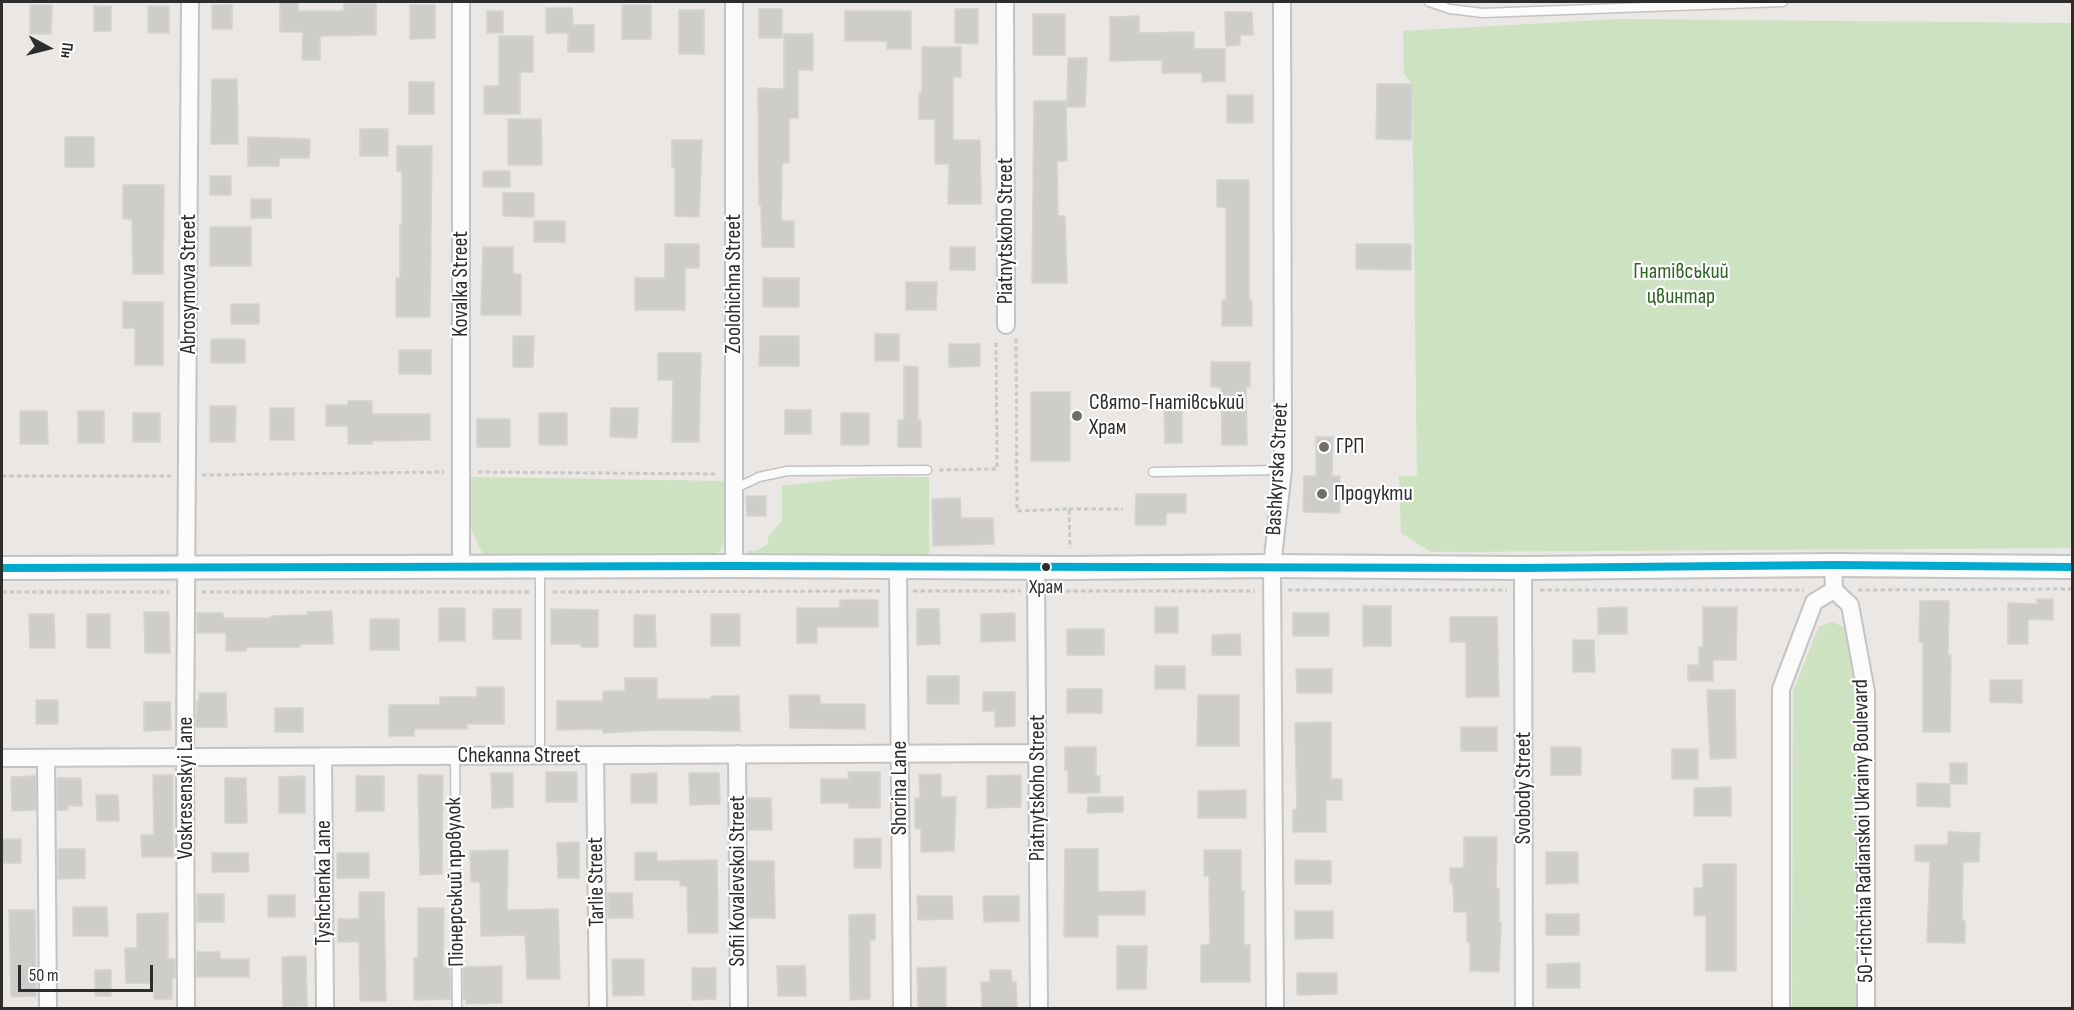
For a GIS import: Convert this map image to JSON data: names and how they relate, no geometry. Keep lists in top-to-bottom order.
{
  "streets": {
    "street": [
      "Piatnytskoho Street",
      "Abrosymova Street",
      "Kovalka Street",
      "Zoolohichna Street",
      "Bashkyrska Street",
      "Chekanna Street",
      "Voskresenskyi Lane",
      "Shorina Lane",
      "Svobody Street",
      "50-richchia Radianskoi Ukrainy Boulevard",
      "Sofii Kovalevskoi Street",
      "Tarlie Street",
      "Tyshchenka Lane"
    ],
    "lane": ["Пiонерський провулок"]
  },
  "crossings": [
    ["Piatnytskoho Street", "Chekanna Street"],
    ["Abrosymova Street", "Voskresenskyi Lane"],
    ["Chekanna Street", "Voskresenskyi Lane"],
    ["Chekanna Street", "Shorina Lane"],
    ["Chekanna Street", "Sofii Kovalevskoi Street"],
    ["Chekanna Street", "Пiонерський провулок"],
    ["Chekanna Street", "Tarlie Street"],
    ["Chekanna Street", "Tyshchenka Lane"]
  ],
  "parks": ["Гнатівський цвинтар"],
  "places": [
    "Свято-Гнатівський Храм",
    "ГРП",
    "Продукти",
    "Храм"
  ],
  "scale_bar": "50 m",
  "north": "right"
}
